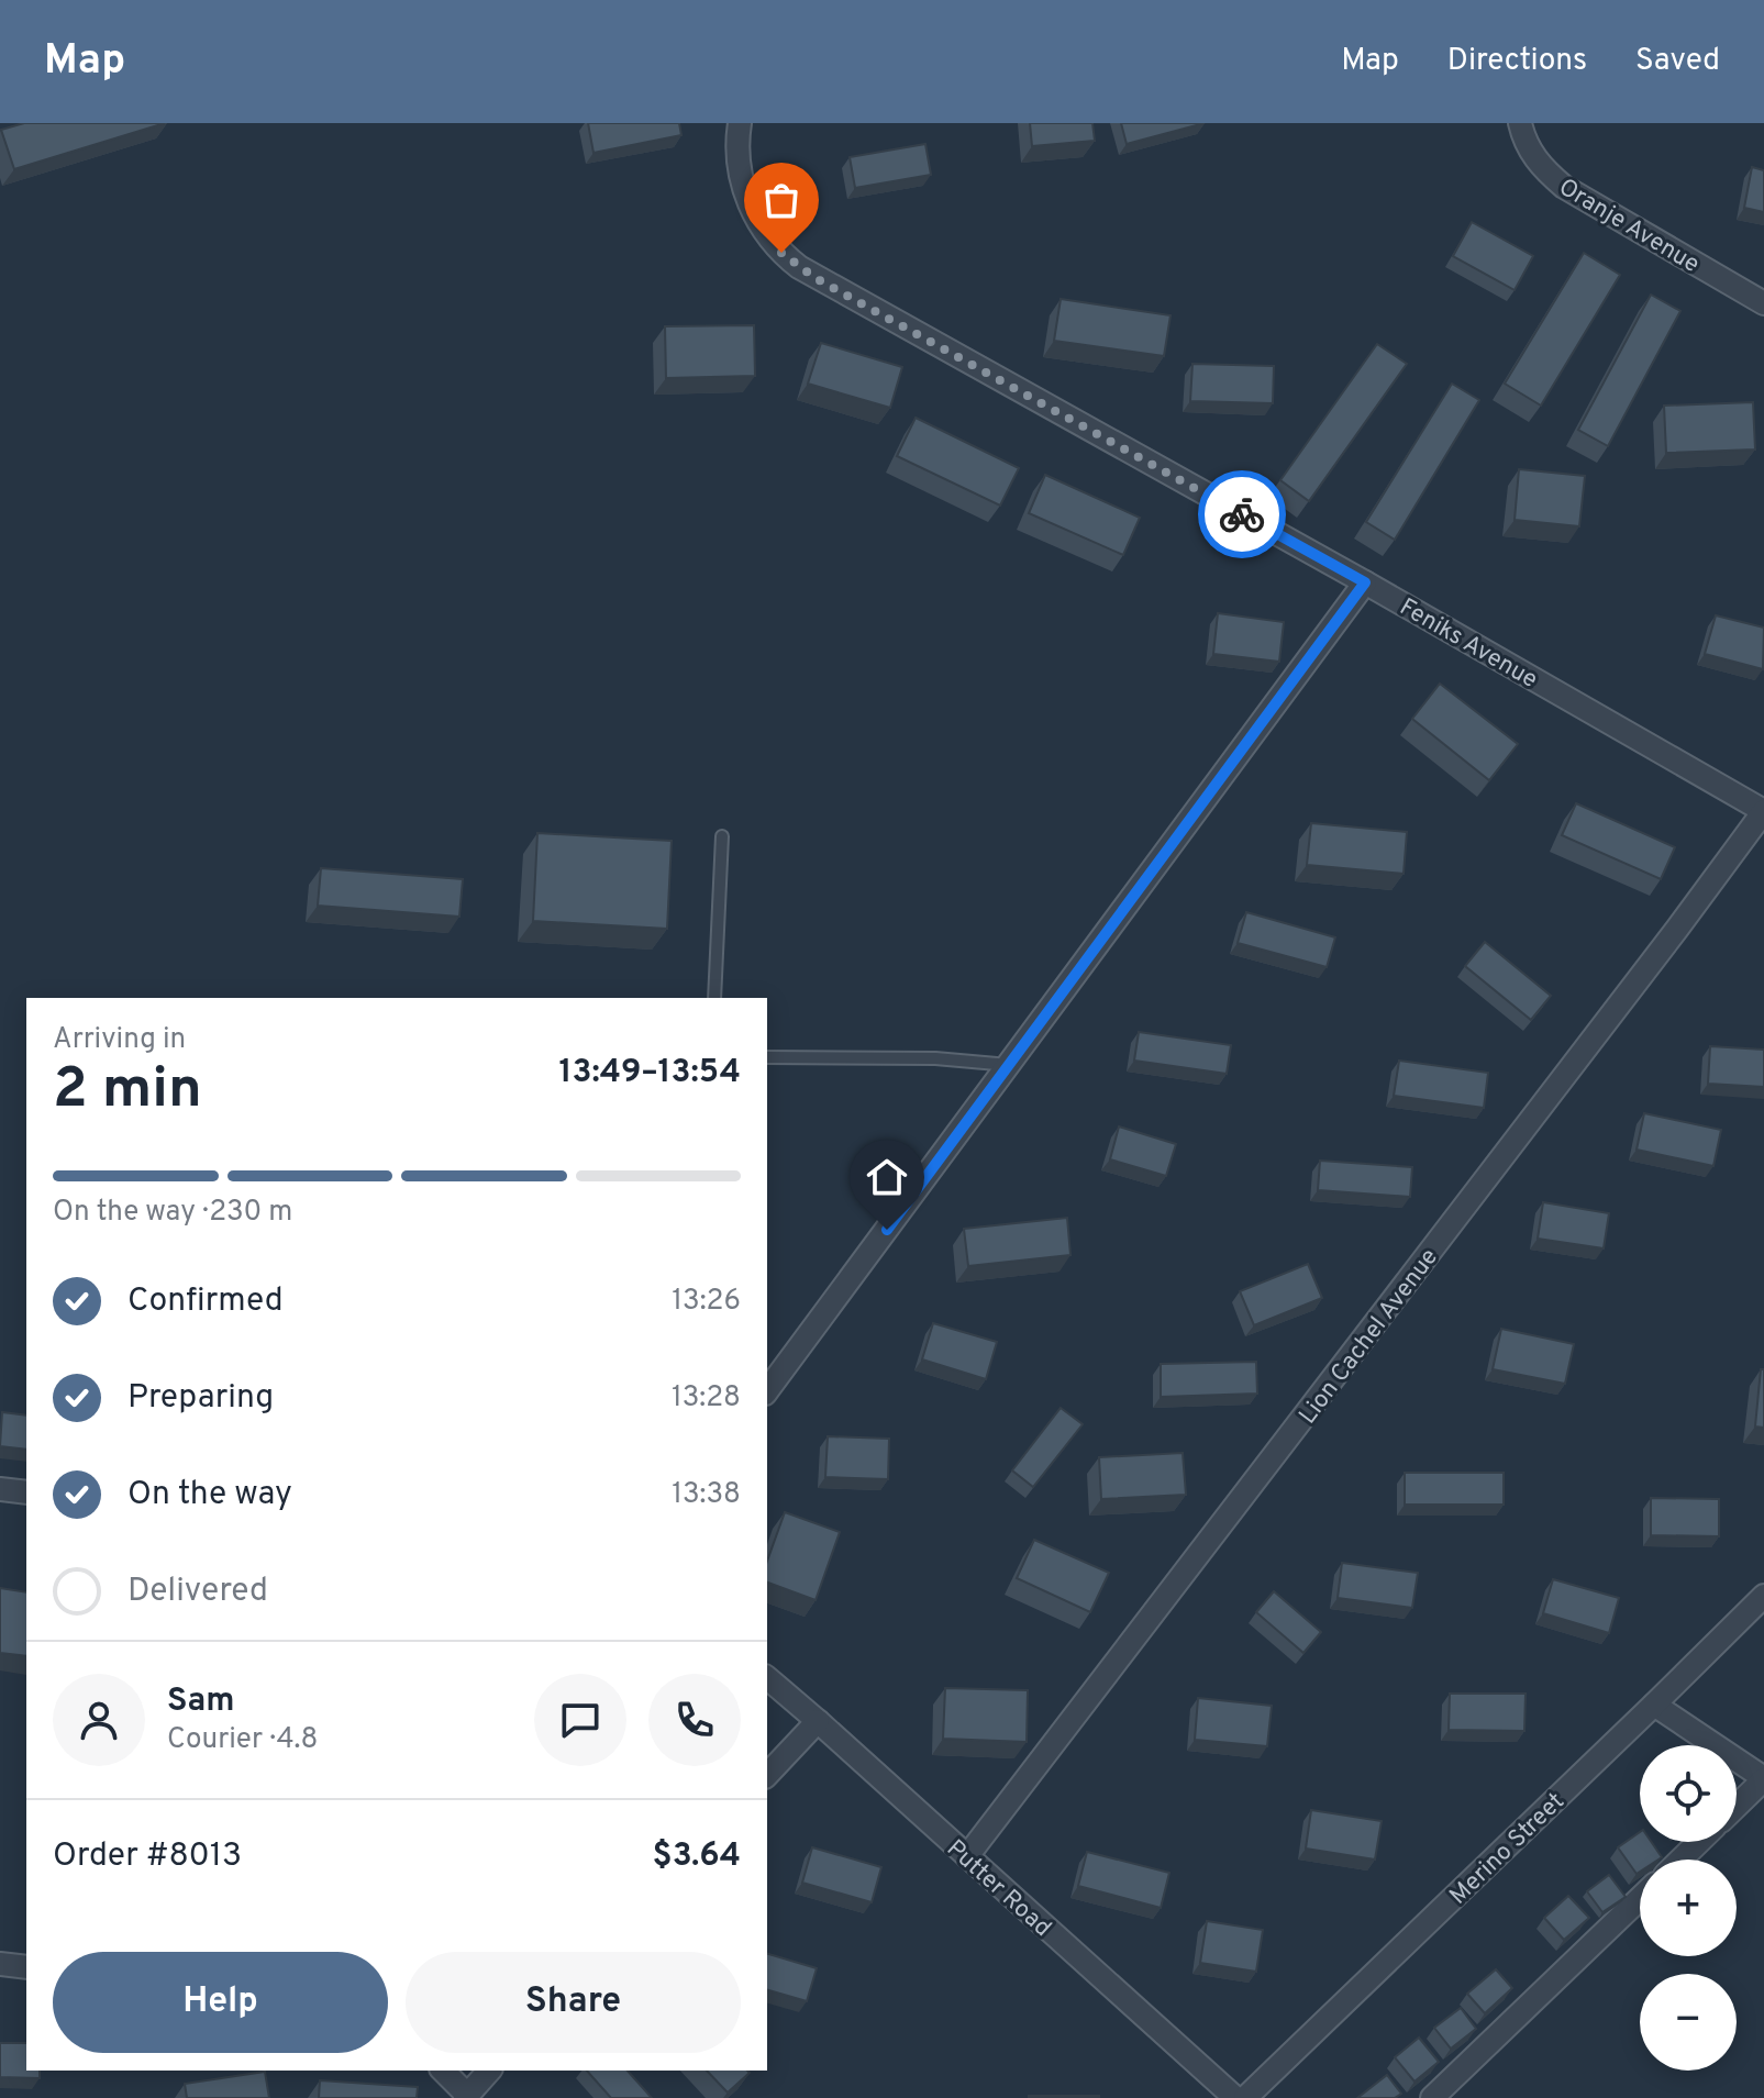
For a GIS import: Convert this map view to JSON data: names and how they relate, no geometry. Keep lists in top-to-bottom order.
{
  "streets": {
    "street": [
      "Oranje Avenue",
      "Feniks Avenue",
      "Lion Cachel Avenue",
      "Merino Street",
      "Putter Road"
    ]
  },
  "crossings": [
    ["Feniks Avenue", "Lion Cachel Avenue"],
    ["Lion Cachel Avenue", "Putter Road"]
  ],
  "page": {
    "header": "Map",
    "nav": ["Map", "Directions", "Saved"],
    "heading": ["2 min", "Arriving in", "13:49–13:54"],
    "panel": [
      "Sam",
      "Courier · 4.8",
      "Order #8013",
      "$3.64"
    ],
    "bar": "On the way · 230 m",
    "list": [
      ["Confirmed", "13:26"],
      ["Preparing", "13:28"],
      ["On the way", "13:38"],
      "Delivered"
    ],
    "map_buttons": ["+", "−"],
    "buttons": ["Help", "Share"]
  }
}
